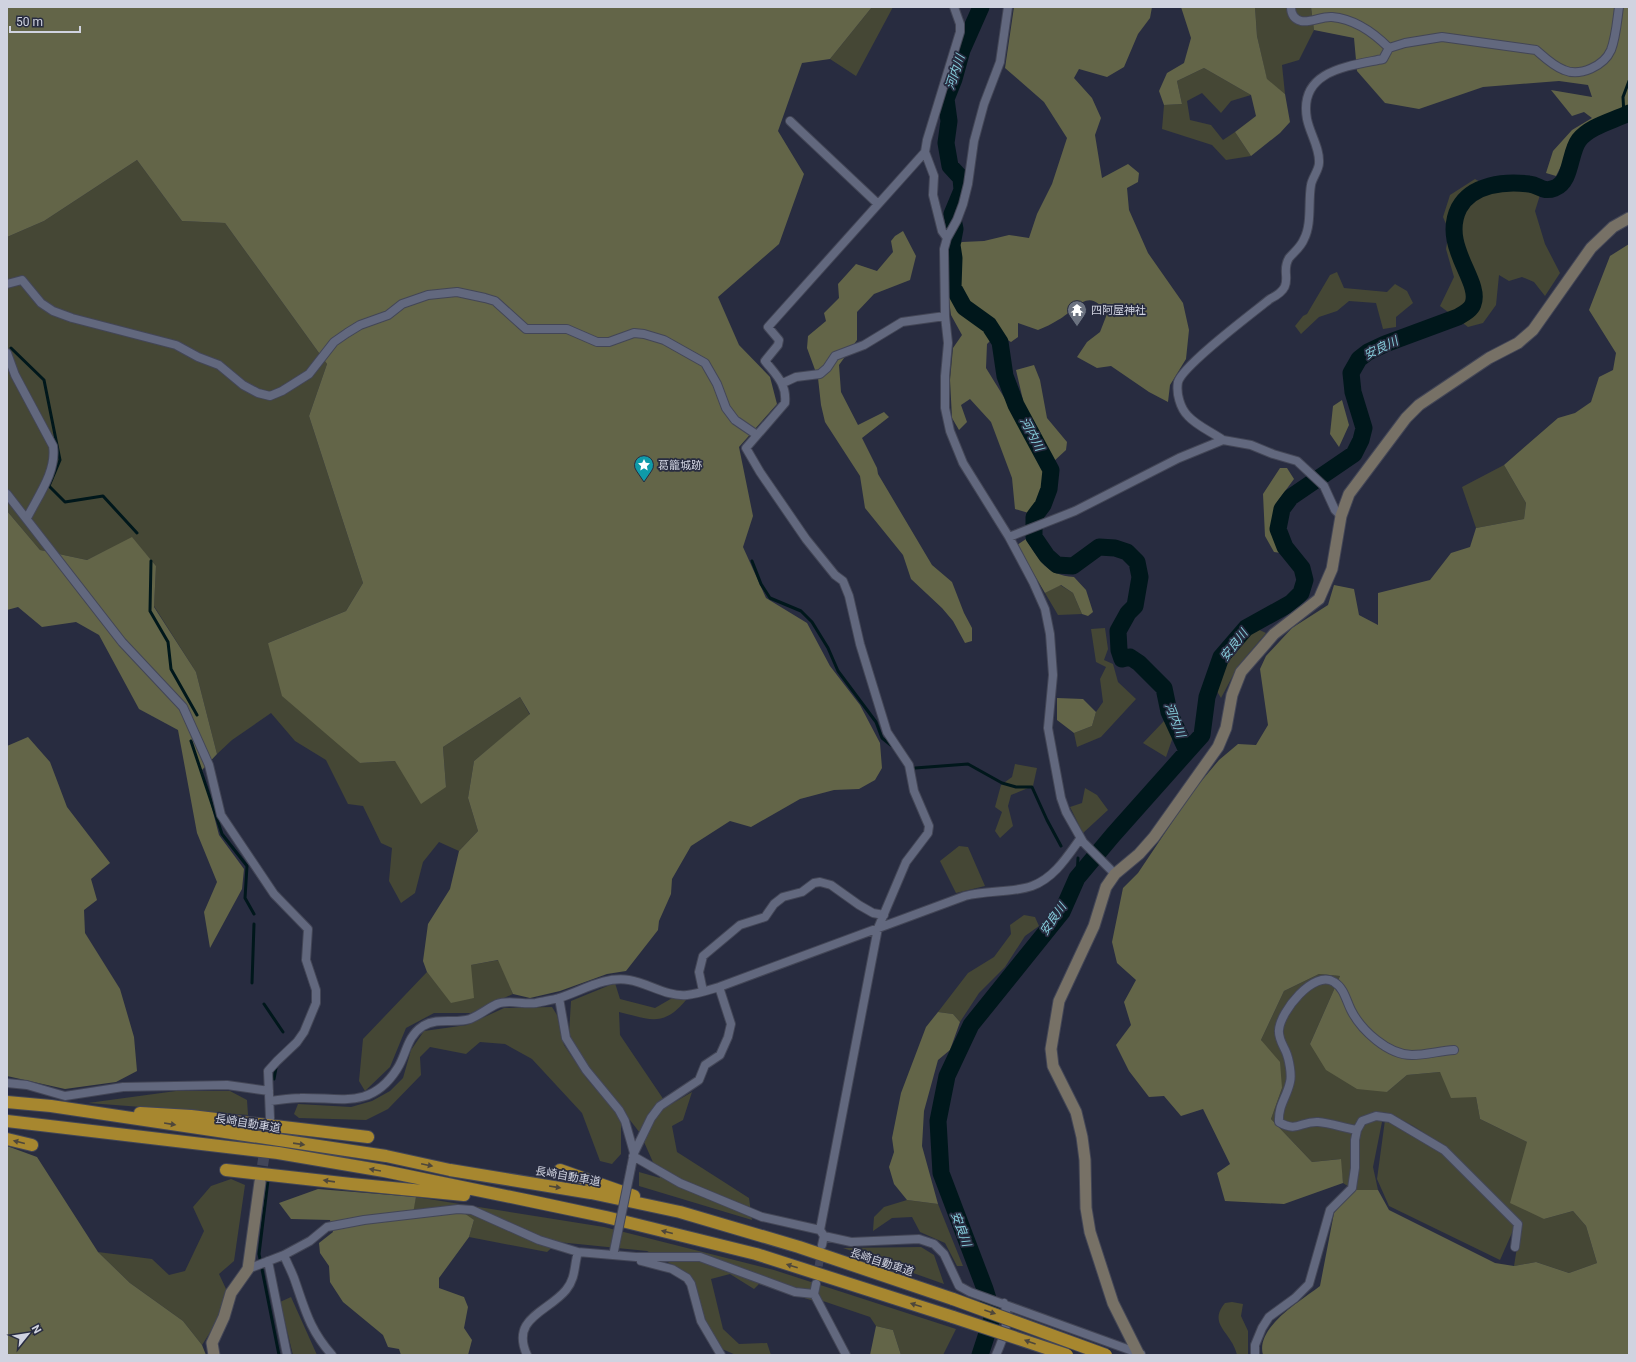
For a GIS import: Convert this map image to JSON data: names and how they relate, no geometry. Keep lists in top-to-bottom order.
{
  "streets": {
    "highway": ["長崎自動車道"]
  },
  "water": ["河内川", "安良川"],
  "places": {
    "temple": ["四阿屋神社"],
    "place": ["葛籠城跡"]
  },
  "scale_bar": "50 m",
  "north": "top right"
}
